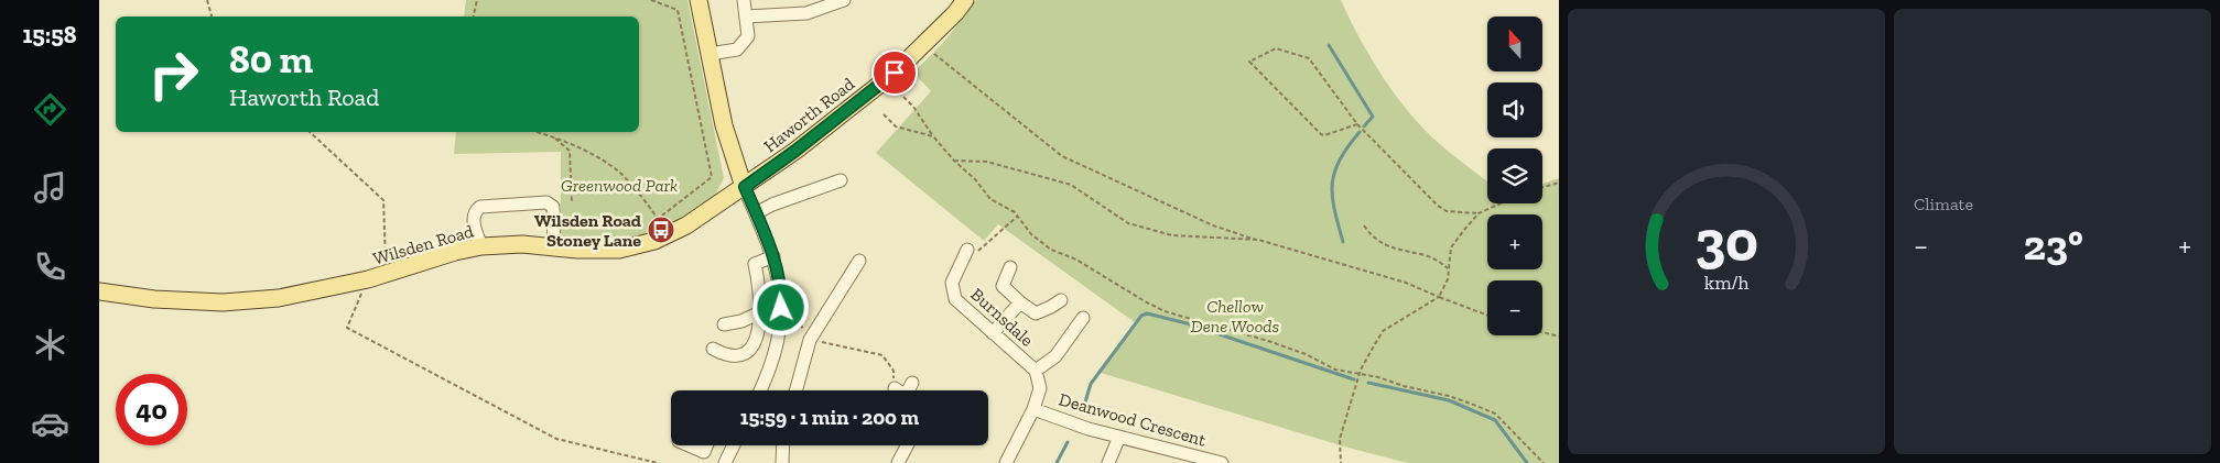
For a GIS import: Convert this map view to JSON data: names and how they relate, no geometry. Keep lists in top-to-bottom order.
{
  "streets": {
    "main road": ["Haworth Road", "Wilsden Road"],
    "street": ["Burnsdale", "Deanwood Crescent"]
  },
  "crossings": [
    ["Haworth Road", "Wilsden Road"],
    ["Burnsdale", "Deanwood Crescent"]
  ],
  "parks": ["Greenwood Park", "Chellow Dene Woods"],
  "places": {
    "bus stop": ["Wilsden Road Stoney Lane"]
  },
  "north": "top",
  "page": {
    "tabs": "15:58",
    "tile": "Climate",
    "map_buttons": ["+", "−"],
    "turn": ["80 m", "Haworth Road"],
    "heat": ["−", "23°", "+"],
    "limit": "40",
    "trip": "15:59 · 1 min · 200 m",
    "gauge": ["30", "km/h"]
  }
}
